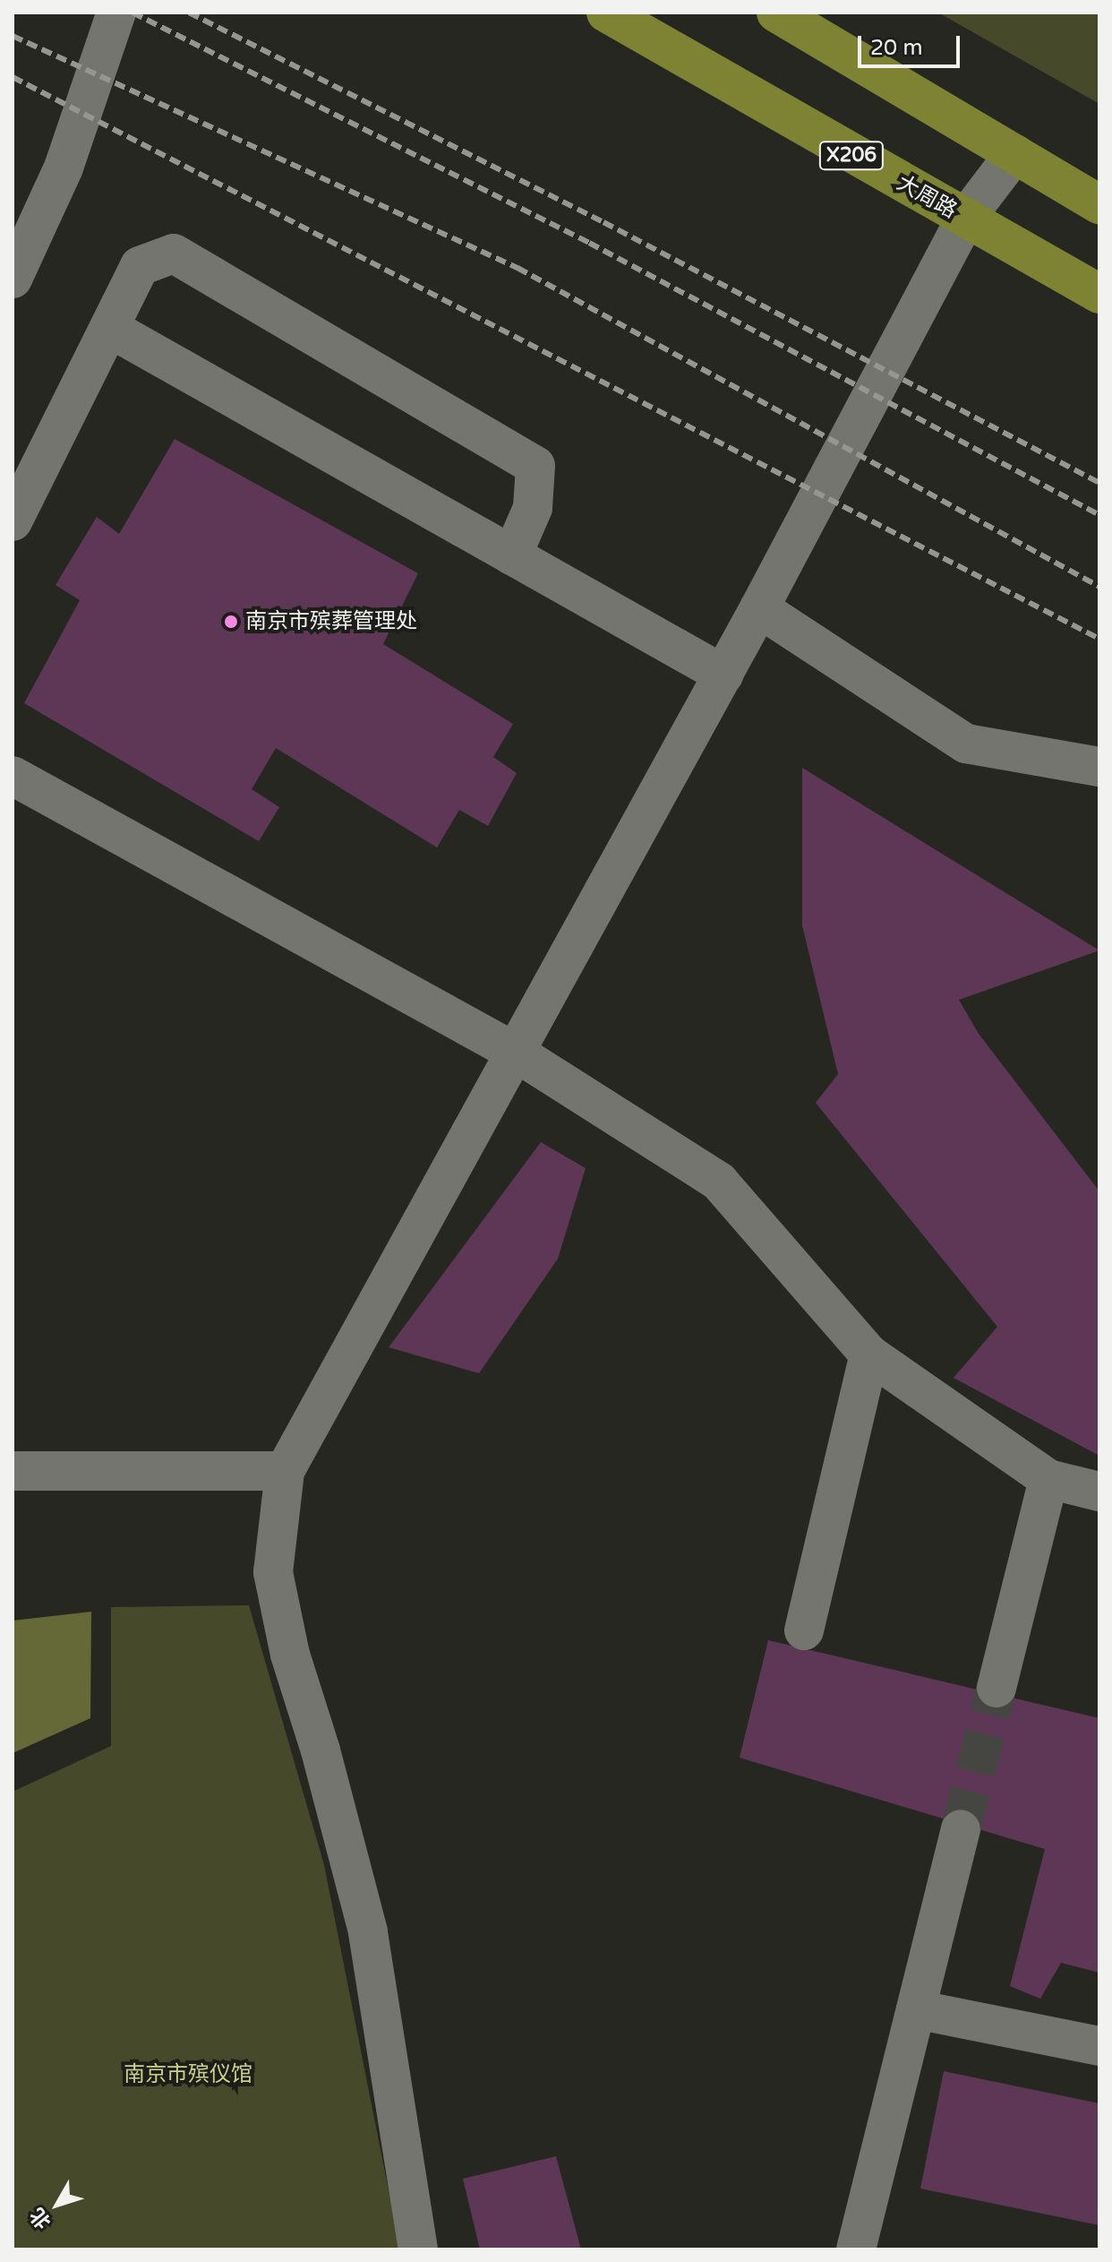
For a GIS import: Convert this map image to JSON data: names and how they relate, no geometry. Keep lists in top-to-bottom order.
{
  "streets": {
    "main road": ["X206", "大周路"]
  },
  "parks": ["南京市殡仪馆"],
  "places": ["南京市殡葬管理处"],
  "scale_bar": "20 m",
  "north": "bottom left"
}
